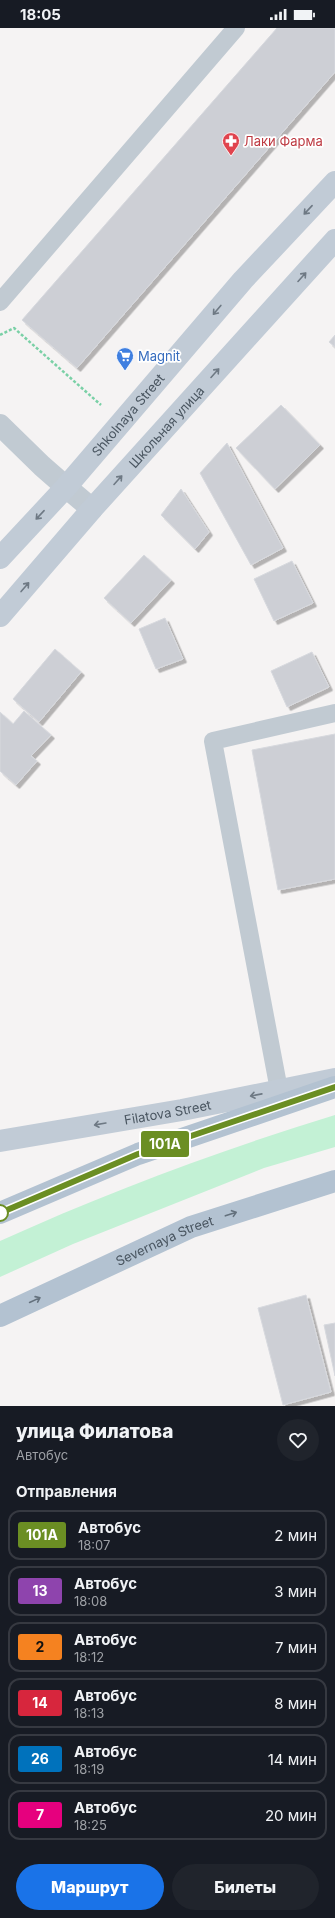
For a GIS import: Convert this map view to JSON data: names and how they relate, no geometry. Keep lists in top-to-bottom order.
{
  "streets": {
    "main road": [
      "Shkolnaya Street",
      "Школьная улица",
      "Filatova Street",
      "Severnaya Street"
    ]
  },
  "one_way": ["Shkolnaya Street", "Школьная улица"],
  "places": {
    "pharmacy": ["Лаки Фарма"],
    "supermarket": ["Magnit"]
  },
  "lines": ["bus line 101А"],
  "page": {
    "status": "18:05",
    "on_map": "101А",
    "heading": [
      ["улица Филатова", "Автобус"],
      "Отправления"
    ],
    "list": [
      {
        "mark": "101А",
        "name": "Автобус",
        "note": "18:07",
        "value": "2 мин"
      },
      {
        "mark": "13",
        "name": "Автобус",
        "note": "18:08",
        "value": "3 мин"
      },
      {
        "mark": "2",
        "name": "Автобус",
        "note": "18:12",
        "value": "7 мин"
      },
      {
        "mark": "14",
        "name": "Автобус",
        "note": "18:13",
        "value": "8 мин"
      },
      {
        "mark": "26",
        "name": "Автобус",
        "note": "18:19",
        "value": "14 мин"
      },
      {
        "mark": "7",
        "name": "Автобус",
        "note": "18:25",
        "value": "20 мин"
      }
    ],
    "buttons": ["Маршрут", "Билеты"]
  }
}
